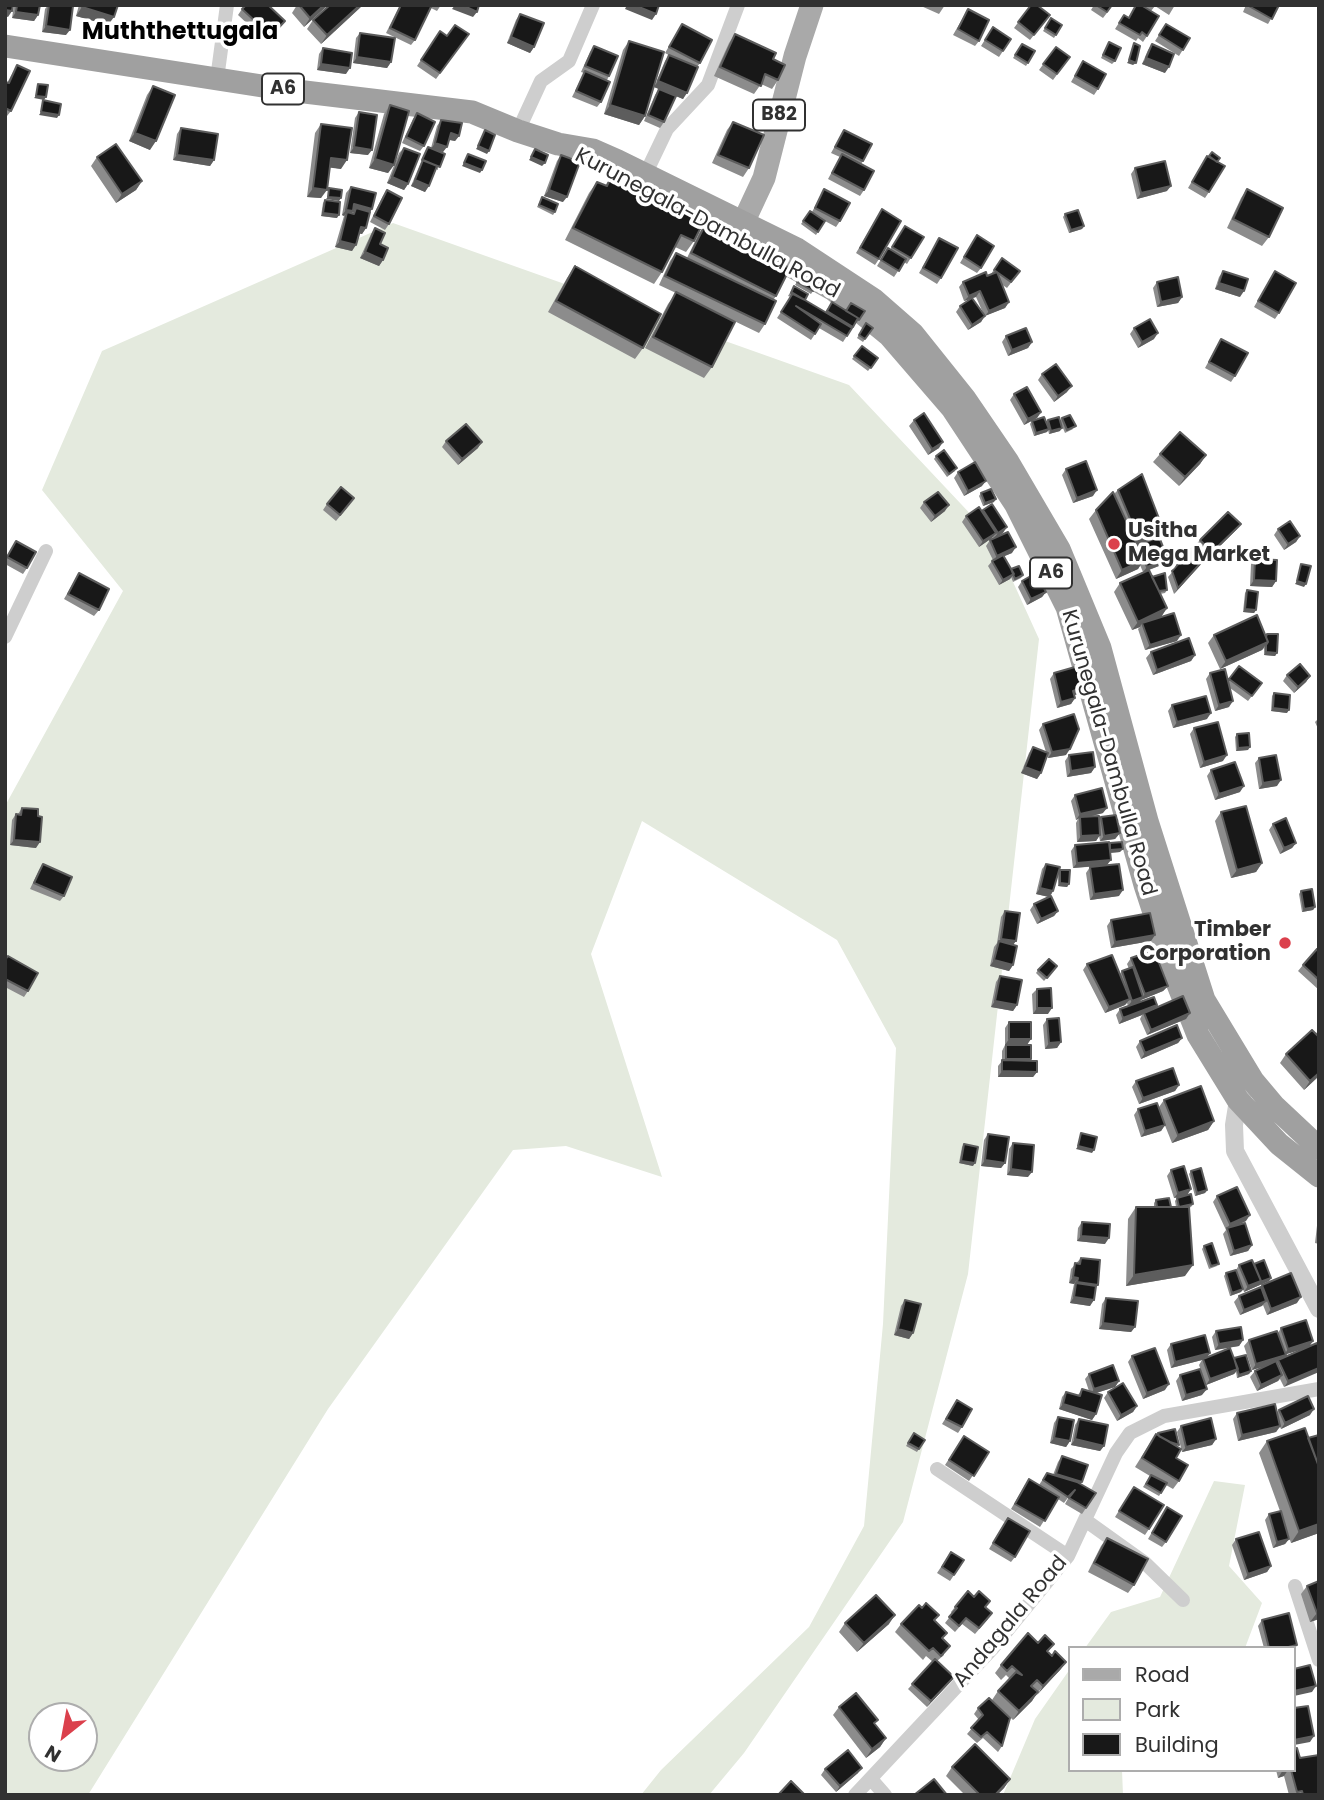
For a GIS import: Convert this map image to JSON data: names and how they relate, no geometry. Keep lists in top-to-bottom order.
{
  "streets": {
    "highway": ["A6", "Kurunegala-Dambulla Road"],
    "main road": ["B82"],
    "street": ["Andagala Road"]
  },
  "crossings": [
    ["B82", "Kurunegala-Dambulla Road"]
  ],
  "districts": ["Muththettugala"],
  "places": ["Usitha Mega Market", "Timber Corporation"],
  "legend": ["Road", "Park", "Building"],
  "north": "bottom left"
}
